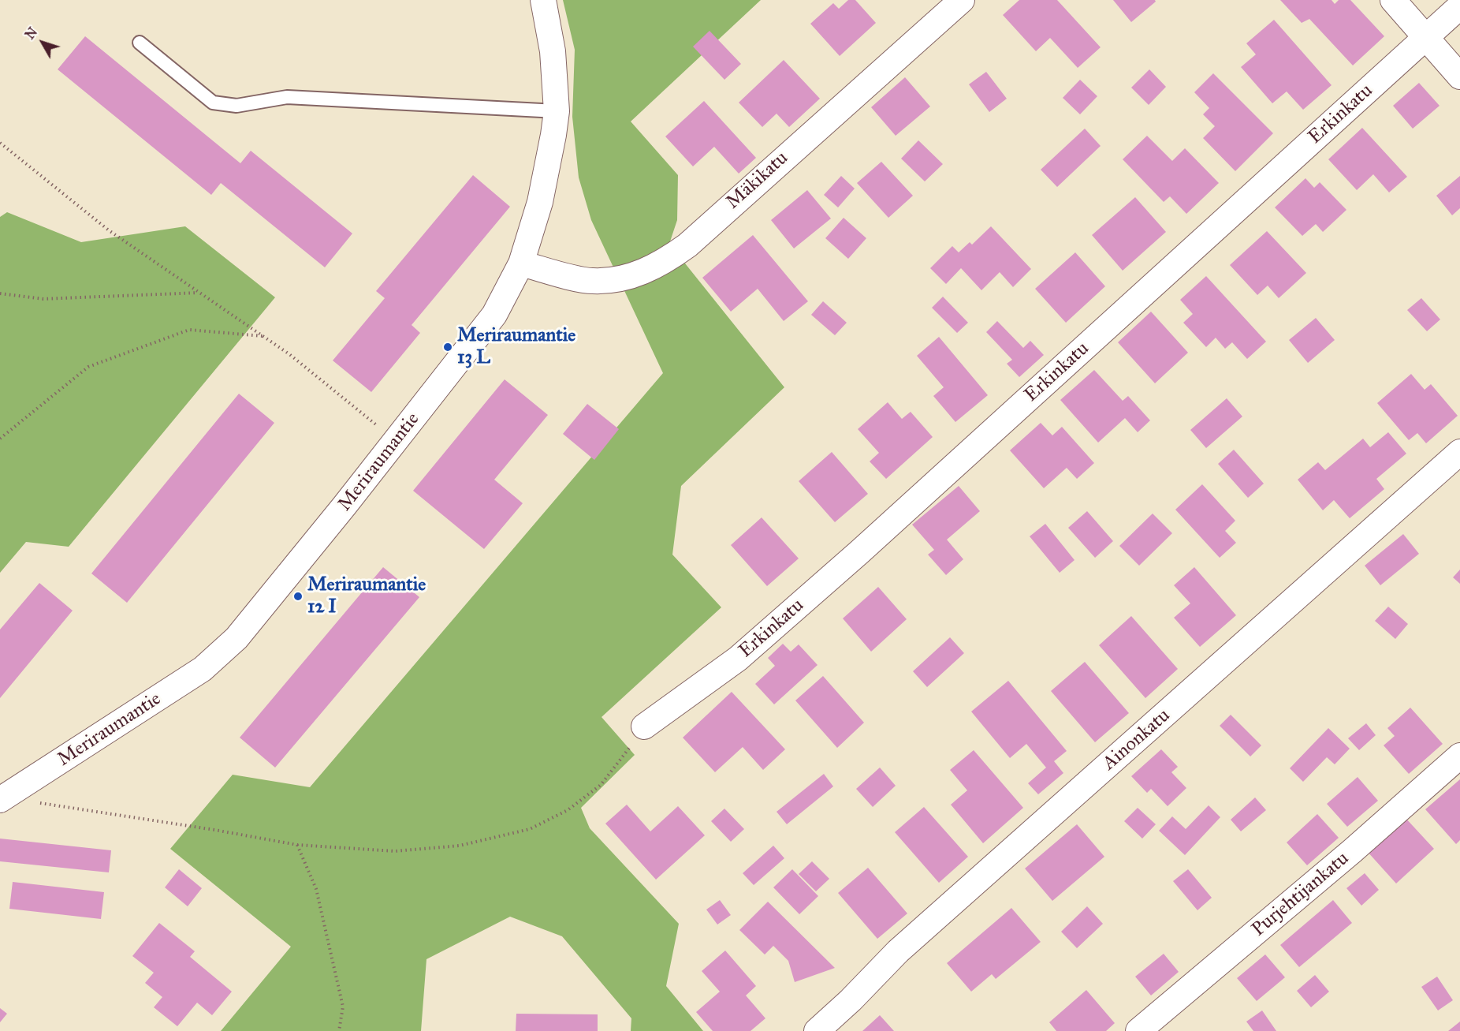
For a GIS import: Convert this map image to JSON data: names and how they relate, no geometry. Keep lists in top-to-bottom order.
{
  "streets": {
    "street": [
      "Erkinkatu",
      "Mäkikatu",
      "Meriraumantie",
      "Ainonkatu",
      "Purjehtijankatu"
    ]
  },
  "crossings": [
    ["Mäkikatu", "Meriraumantie"]
  ],
  "places": ["Meriraumantie 13 L", "Meriraumantie 12 I"],
  "north": "top left"
}
